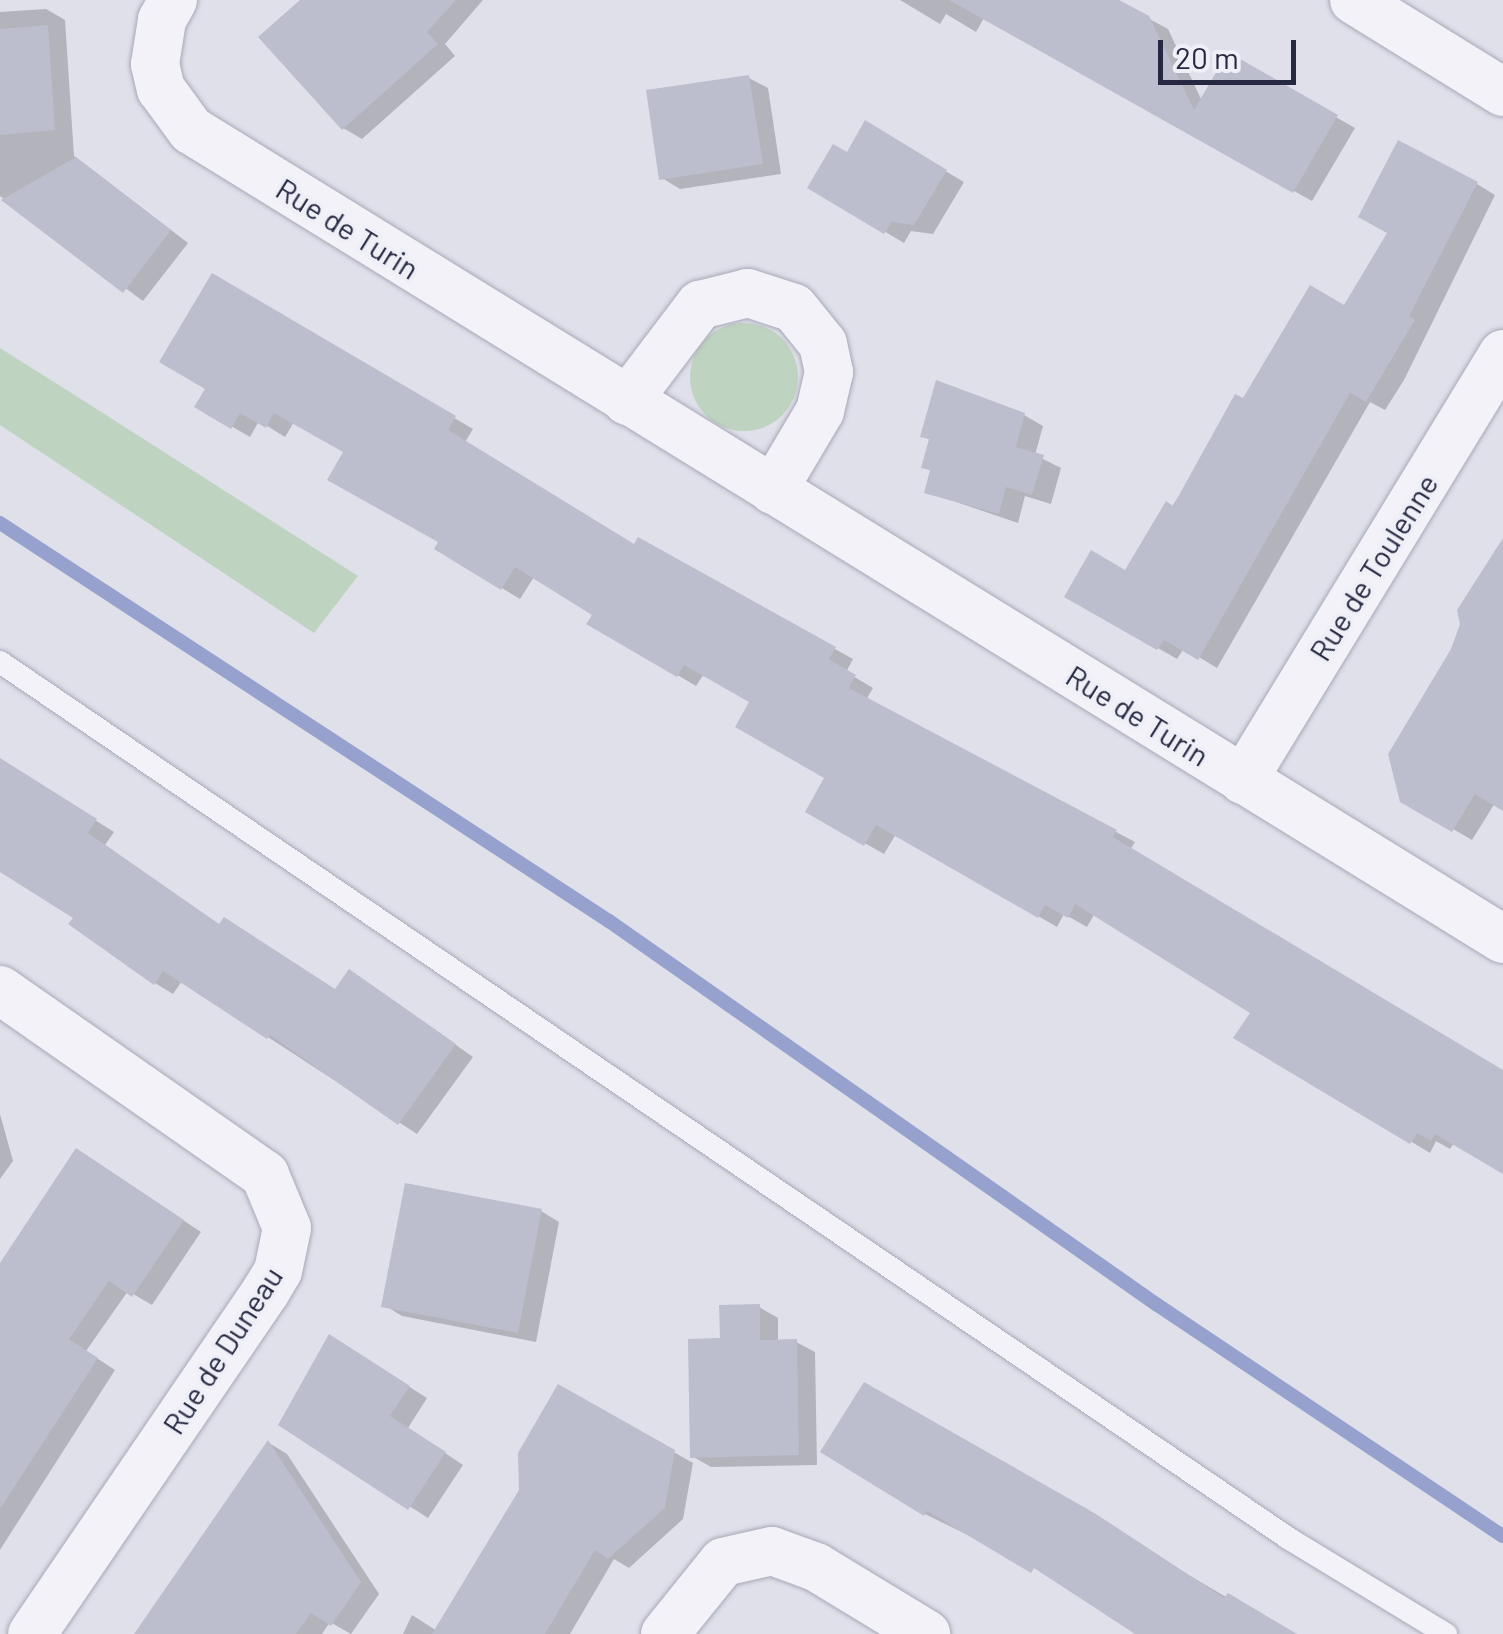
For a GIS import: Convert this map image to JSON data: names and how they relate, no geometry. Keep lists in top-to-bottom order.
{
  "streets": {
    "street": ["Rue de Turin", "Rue de Toulenne", "Rue de Duneau"]
  },
  "crossings": [
    ["Rue de Turin", "Rue de Toulenne"]
  ],
  "scale_bar": "20 m"
}
